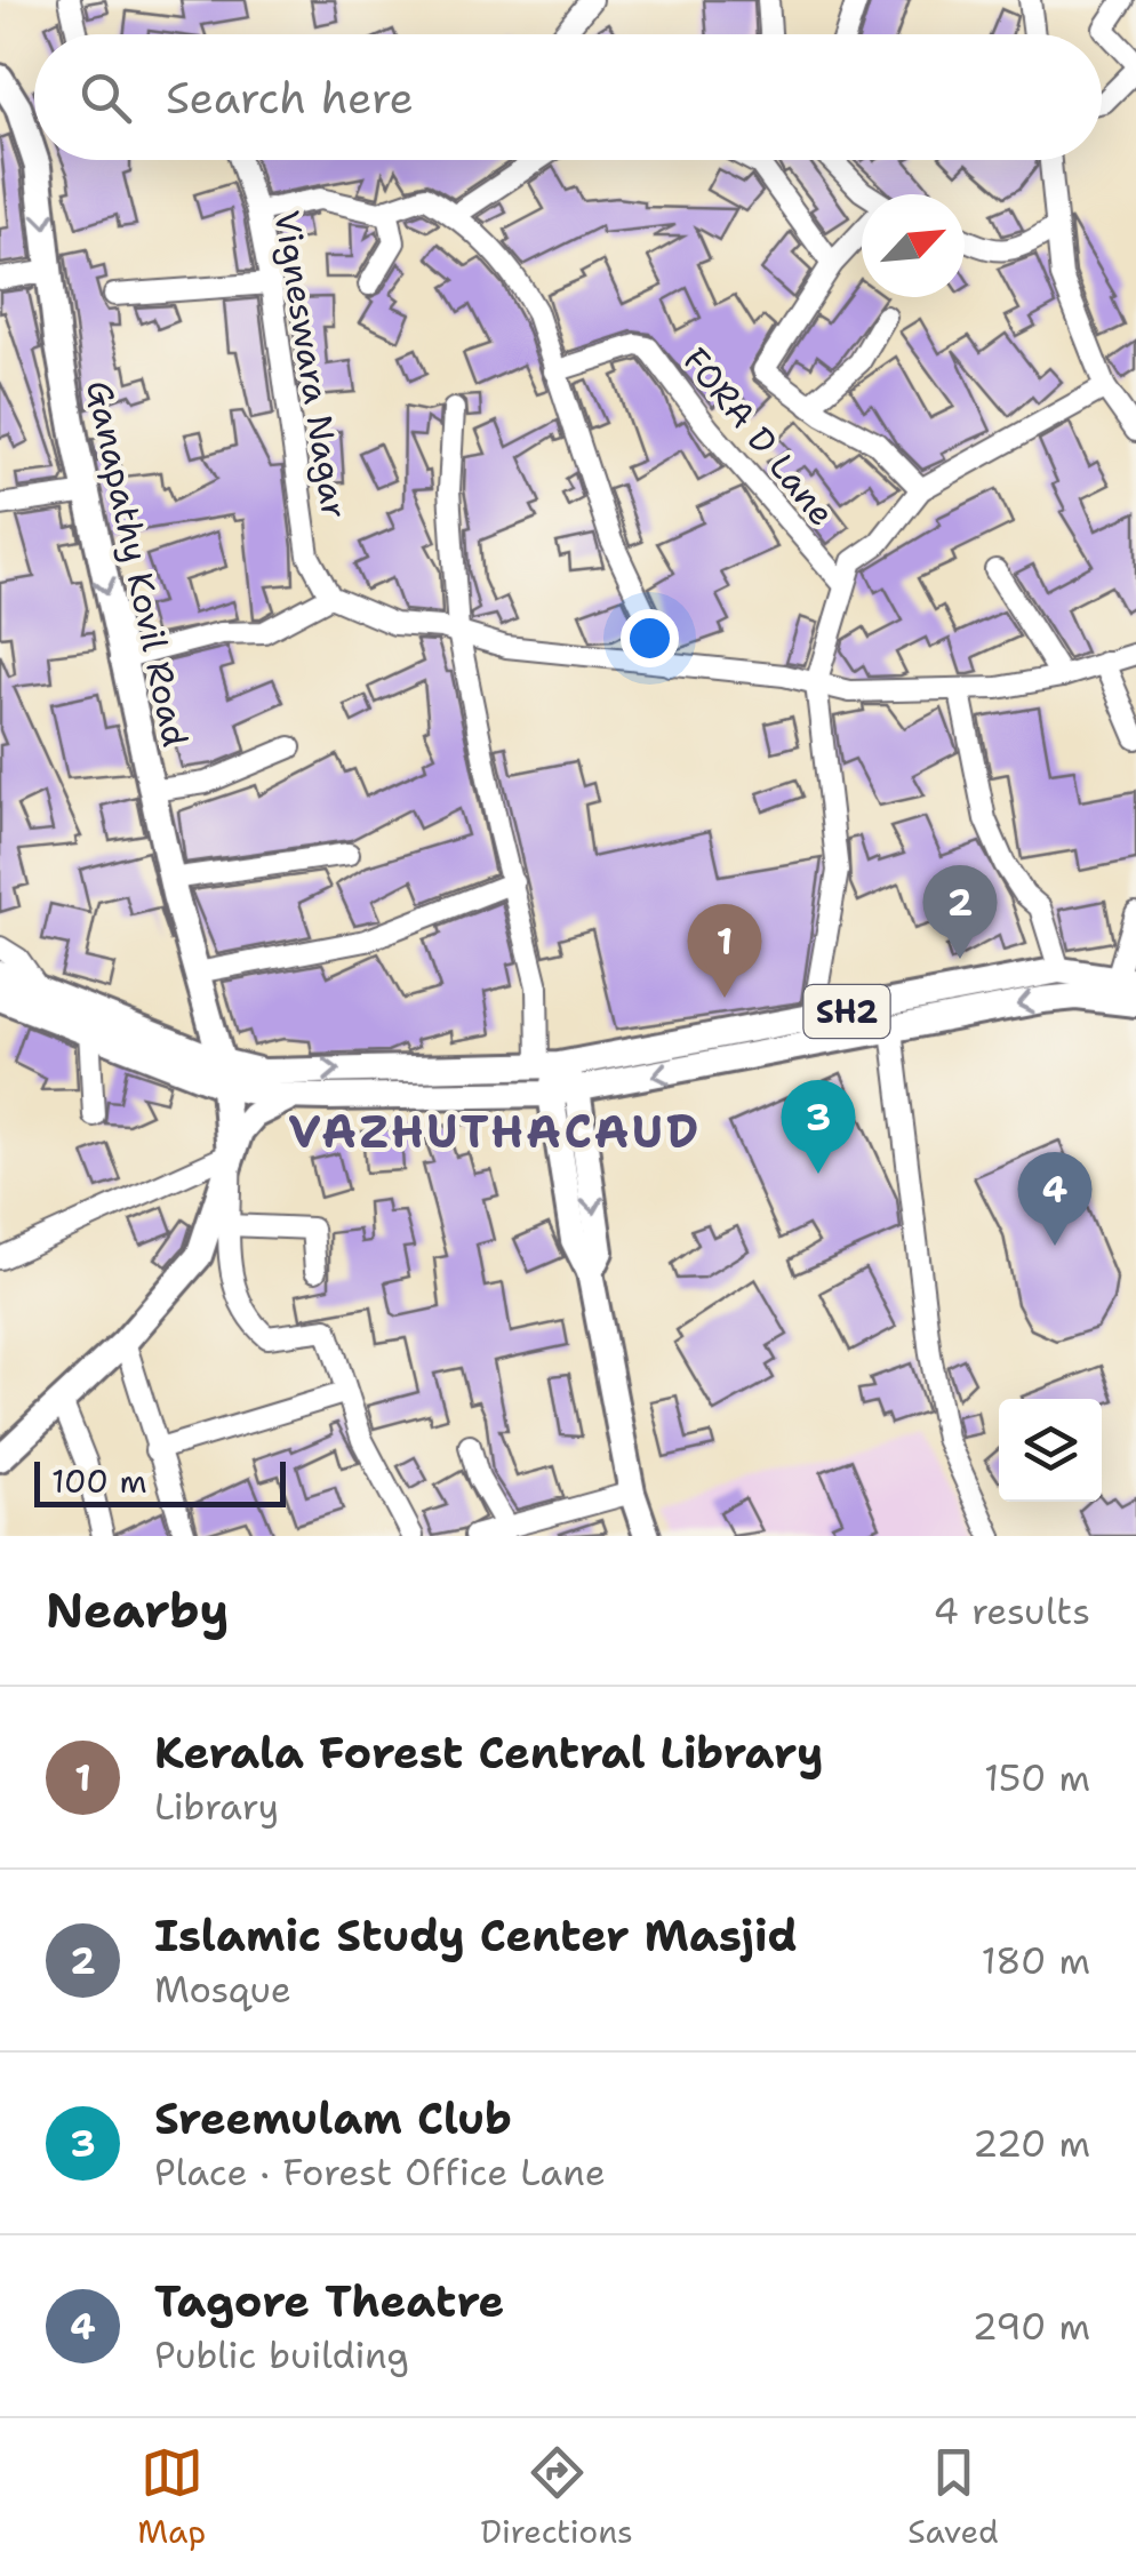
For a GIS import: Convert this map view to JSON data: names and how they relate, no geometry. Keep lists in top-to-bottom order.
{
  "streets": {
    "main road": ["Ganapathy Kovil Road", "SH2"],
    "street": ["Vigneswara Nagar", "FORA D Lane"]
  },
  "crossings": [
    ["Ganapathy Kovil Road", "SH2"]
  ],
  "districts": ["VAZHUTHACAUD"],
  "scale_bar": "100 m",
  "north": "top right",
  "page": {
    "search": "Search here",
    "pins": [
      "2",
      "1",
      "3",
      "4"
    ],
    "scale": "100 m",
    "heading": ["Nearby", "4 results"],
    "list": [
      {
        "mark": "1",
        "name": "Kerala Forest Central Library",
        "note": "Library",
        "value": "150 m"
      },
      {
        "mark": "2",
        "name": "Islamic Study Center Masjid",
        "note": "Mosque",
        "value": "180 m"
      },
      {
        "mark": "3",
        "name": "Sreemulam Club",
        "note": "Place · Forest Office Lane",
        "value": "220 m"
      },
      {
        "mark": "4",
        "name": "Tagore Theatre",
        "note": "Public building",
        "value": "290 m"
      }
    ],
    "nav": ["Map", "Directions", "Saved"]
  }
}
